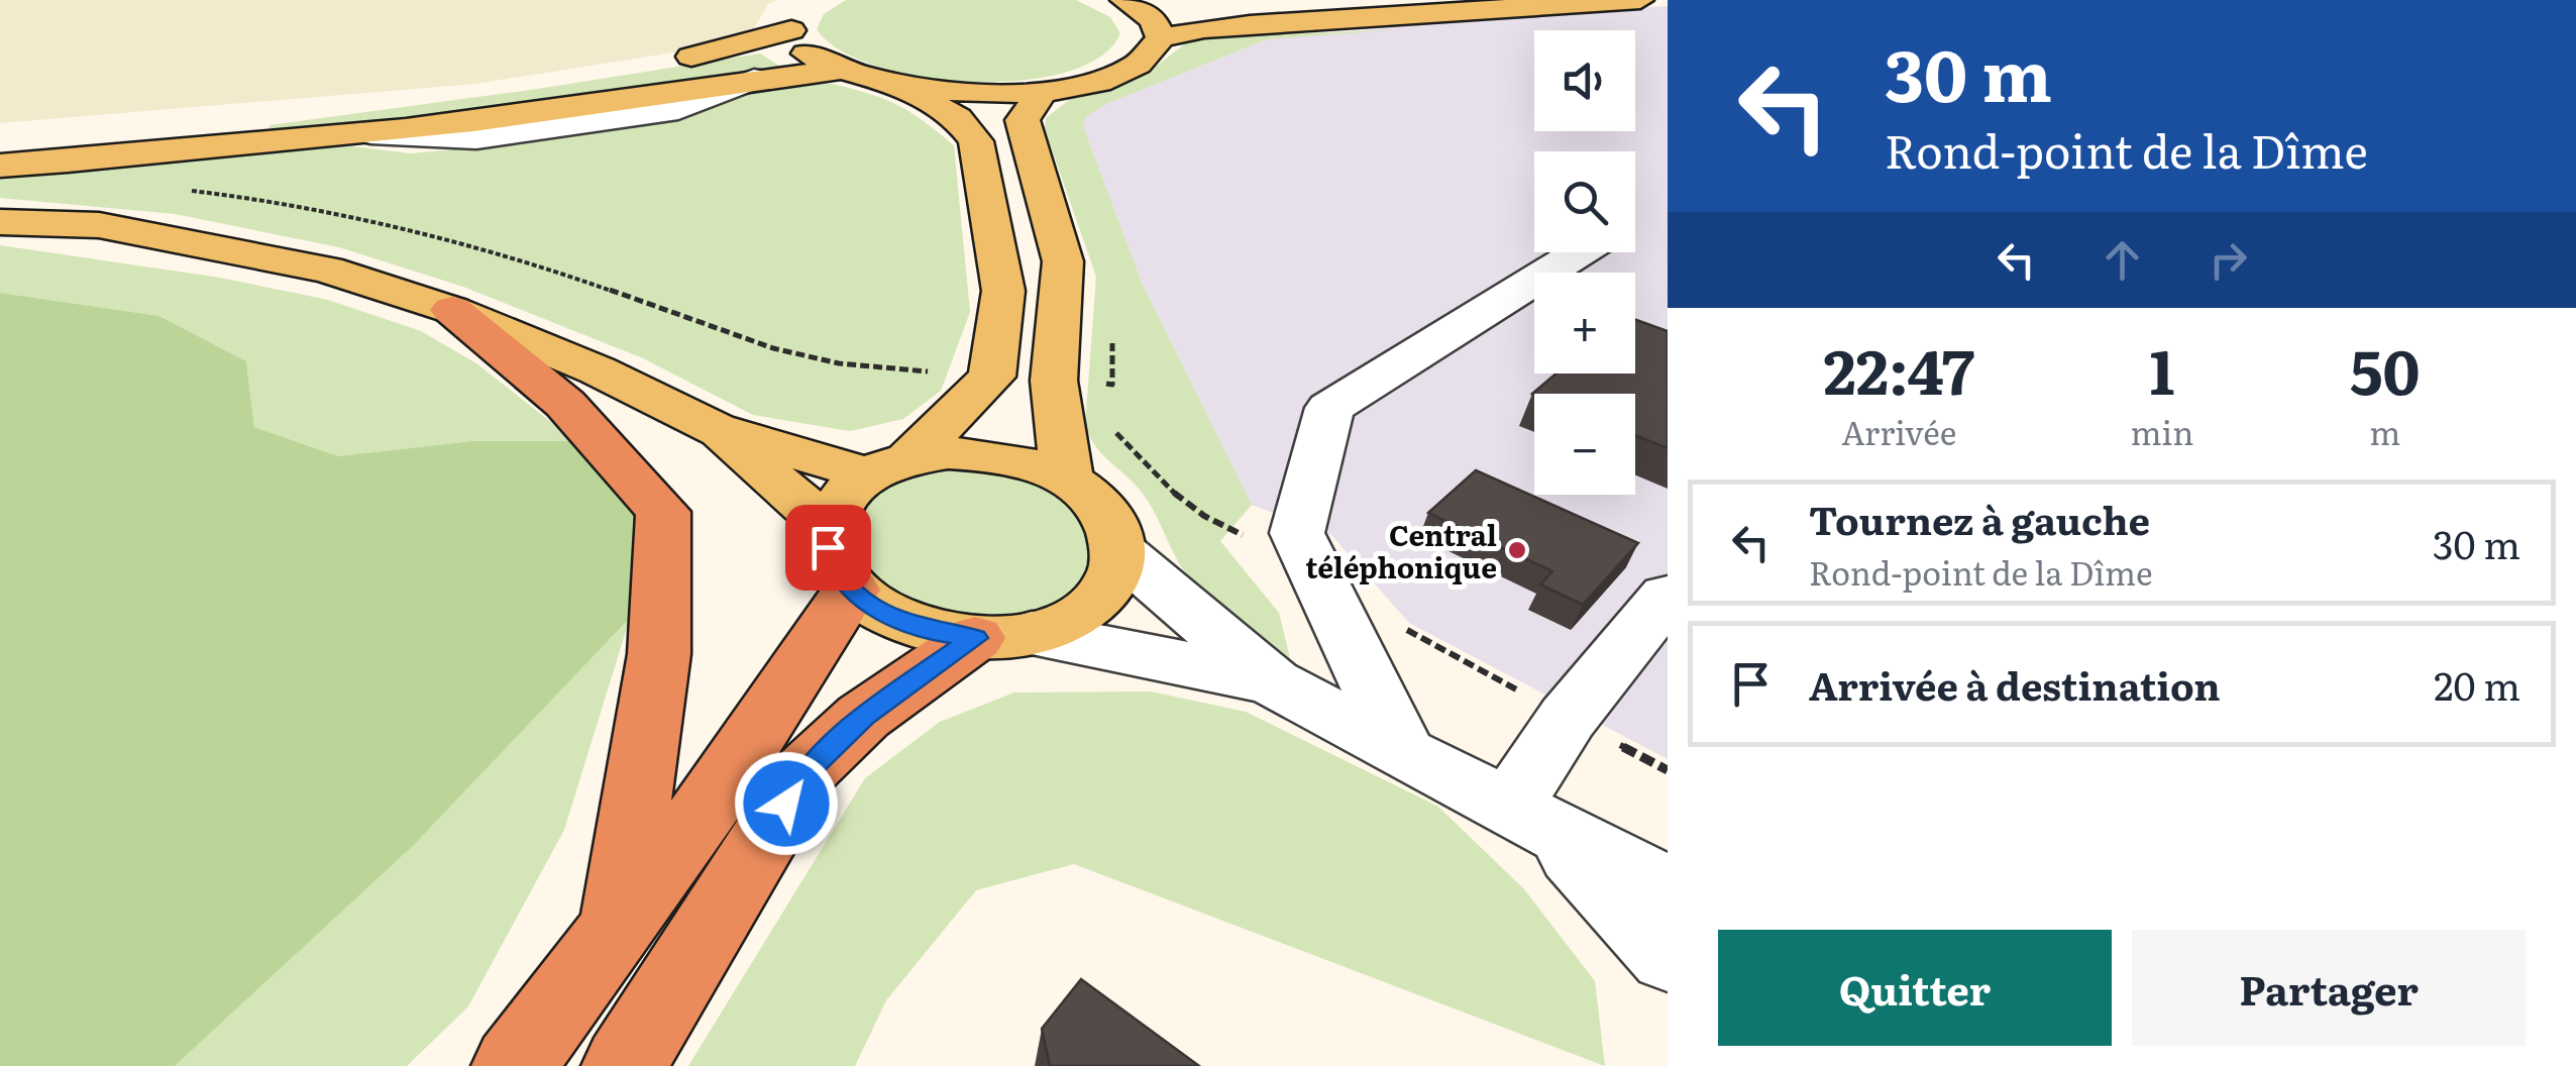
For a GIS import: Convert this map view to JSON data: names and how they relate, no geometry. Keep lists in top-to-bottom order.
{
  "places": ["Central téléphonique"],
  "page": {
    "turn": ["30 m", "Rond-point de la Dîme"],
    "map_buttons": ["+", "−"],
    "eta": [
      "22:47",
      "Arrivée",
      "1",
      "min",
      "50",
      "m"
    ],
    "list": [
      {
        "name": "Tournez à gauche",
        "note": "Rond-point de la Dîme",
        "value": "30 m"
      },
      {
        "name": "Arrivée à destination",
        "value": "20 m"
      }
    ],
    "buttons": ["Quitter", "Partager"]
  }
}
